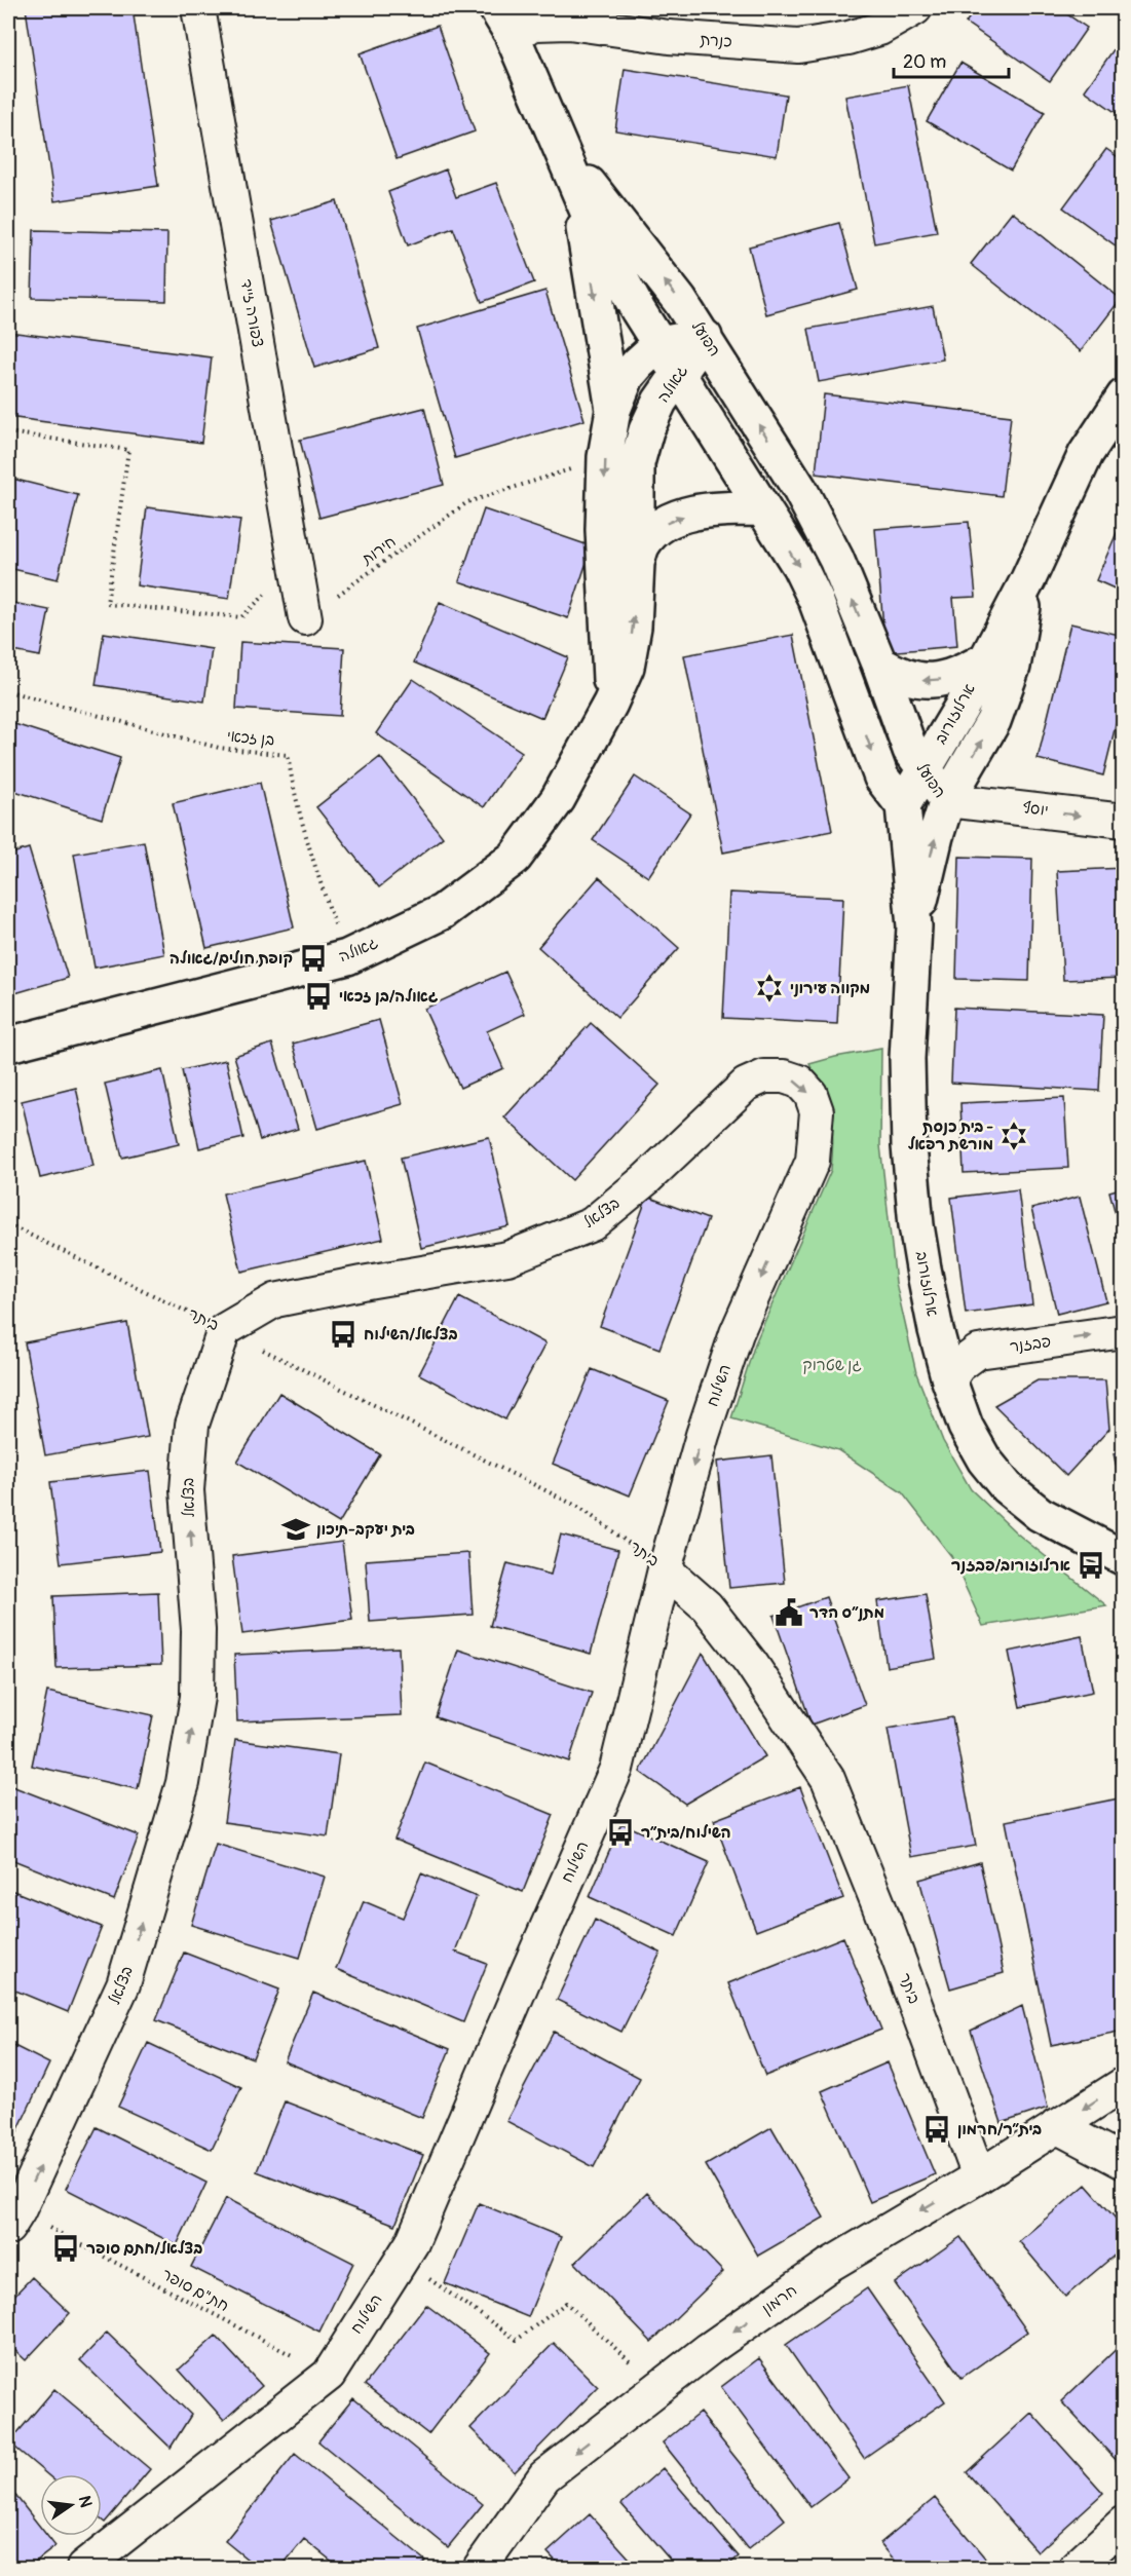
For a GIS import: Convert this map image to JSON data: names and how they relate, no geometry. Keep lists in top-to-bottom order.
{
  "streets": {
    "street": [
      "כנרת",
      "צפורה זייד",
      "הפועל",
      "גאולה",
      "ארלוזורוב",
      "יוסף",
      "בצלאל",
      "ביתר",
      "פבזנר",
      "השילוח",
      "חרמון"
    ],
    "path": ["חירות", "בן זכאי", "חת\"ם סופר"]
  },
  "crossings": [
    ["כנרת", "הפועל"],
    ["צפורה זייד", "חירות"],
    ["הפועל", "גאולה"],
    ["הפועל", "ארלוזורוב"],
    ["הפועל", "יוסף"],
    ["גאולה", "בן זכאי"],
    ["ארלוזורוב", "יוסף"],
    ["ארלוזורוב", "פבזנר"],
    ["בצלאל", "ביתר"],
    ["בצלאל", "השילוח"],
    ["בצלאל", "חת\"ם סופר"],
    ["ביתר", "השילוח"],
    ["ביתר", "חרמון"],
    ["השילוח", "חת\"ם סופר"]
  ],
  "one_way": [
    "יוסף",
    "בצלאל",
    "פבזנר",
    "חרמון"
  ],
  "parks": ["גן שטרוק"],
  "places": {
    "bus stop": [
      "קופת חולים/גאולה",
      "גאולה/בן זכאי",
      "בצלאל/השילוח",
      "ארלוזורוב/פבזנר",
      "השילוח/בית״ר",
      "בית״ר/חרמון",
      "בצלאל/חתם סופר"
    ],
    "synagogue": ["מקווה עירוני", "בית כנסת - מורשת רפאל"],
    "school or university": ["בית יעקב-תיכון"],
    "public building": ["מתנ״ס הדר"]
  },
  "scale_bar": "20 m",
  "north": "right"
}
